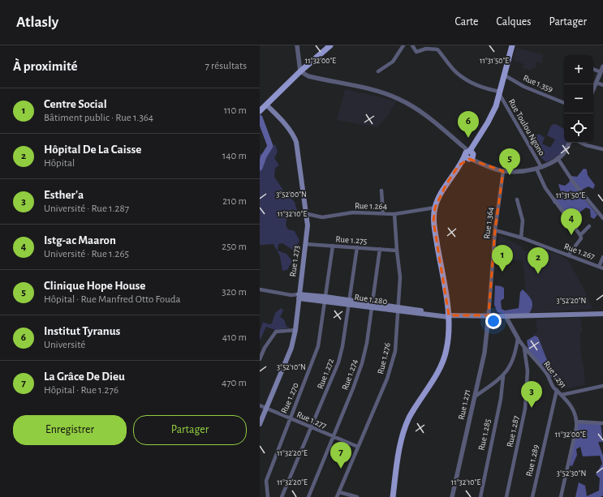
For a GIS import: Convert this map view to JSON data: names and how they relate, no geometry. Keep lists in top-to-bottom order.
{
  "streets": {
    "main road": ["Rue 1.273", "Rue 1.280"],
    "street": [
      "Rue 1.359",
      "Rue Toulou Ngono",
      "Rue 1.264",
      "Rue 1.364",
      "Rue 1.275",
      "Rue 1.267",
      "Rue 1.276",
      "Rue 1.272",
      "Rue 1.274",
      "Rue 1.291",
      "Rue 1.270",
      "Rue 1.271",
      "Rue 1.277",
      "Rue 1.287",
      "Rue 1.285",
      "Rue 1.289"
    ]
  },
  "crossings": [
    ["Rue 1.264", "Rue 1.273"],
    ["Rue 1.264", "Rue 1.276"],
    ["Rue 1.364", "Rue 1.267"],
    ["Rue 1.364", "Rue 1.280"],
    ["Rue 1.364", "Rue 1.271"],
    ["Rue 1.275", "Rue 1.273"],
    ["Rue 1.275", "Rue 1.276"],
    ["Rue 1.275", "Rue 1.272"],
    ["Rue 1.275", "Rue 1.274"],
    ["Rue 1.275", "Rue 1.270"],
    ["Rue 1.273", "Rue 1.280"],
    ["Rue 1.273", "Rue 1.277"],
    ["Rue 1.280", "Rue 1.276"],
    ["Rue 1.280", "Rue 1.272"],
    ["Rue 1.280", "Rue 1.274"],
    ["Rue 1.280", "Rue 1.270"],
    ["Rue 1.280", "Rue 1.271"],
    ["Rue 1.276", "Rue 1.277"],
    ["Rue 1.272", "Rue 1.277"],
    ["Rue 1.274", "Rue 1.277"],
    ["Rue 1.291", "Rue 1.287"],
    ["Rue 1.291", "Rue 1.289"],
    ["Rue 1.270", "Rue 1.277"]
  ],
  "page": {
    "header": "Atlasly",
    "nav": ["Carte", "Calques", "Partager"],
    "heading": ["À proximité", "7 résultats"],
    "map_buttons": ["+", "−"],
    "list": [
      {
        "mark": "1",
        "name": "Centre Social",
        "note": "Bâtiment public · Rue 1.364",
        "value": "110 m"
      },
      {
        "mark": "2",
        "name": "Hôpital De La Caisse",
        "note": "Hôpital",
        "value": "140 m"
      },
      {
        "mark": "3",
        "name": "Esther'a",
        "note": "Université · Rue 1.287",
        "value": "210 m"
      },
      {
        "mark": "4",
        "name": "Istg-ac Maaron",
        "note": "Université · Rue 1.265",
        "value": "250 m"
      },
      {
        "mark": "5",
        "name": "Clinique Hope House",
        "note": "Hôpital · Rue Manfred Otto Fouda",
        "value": "320 m"
      },
      {
        "mark": "6",
        "name": "Institut Tyranus",
        "note": "Université",
        "value": "410 m"
      },
      {
        "mark": "7",
        "name": "La Grâce De Dieu",
        "note": "Hôpital · Rue 1.276",
        "value": "470 m"
      }
    ],
    "pins": [
      "6",
      "5",
      "4",
      "1",
      "2",
      "3",
      "7"
    ],
    "buttons": ["Enregistrer", "Partager"]
  },
  "coordinates": [
    "11°32'00\"E",
    "11°31'50\"E",
    "3°52'00\"N",
    "11°32'10\"E",
    "3°52'20\"N",
    "3°52'10\"N",
    "11°32'20\"E",
    "3°52'30\"N"
  ]
}
